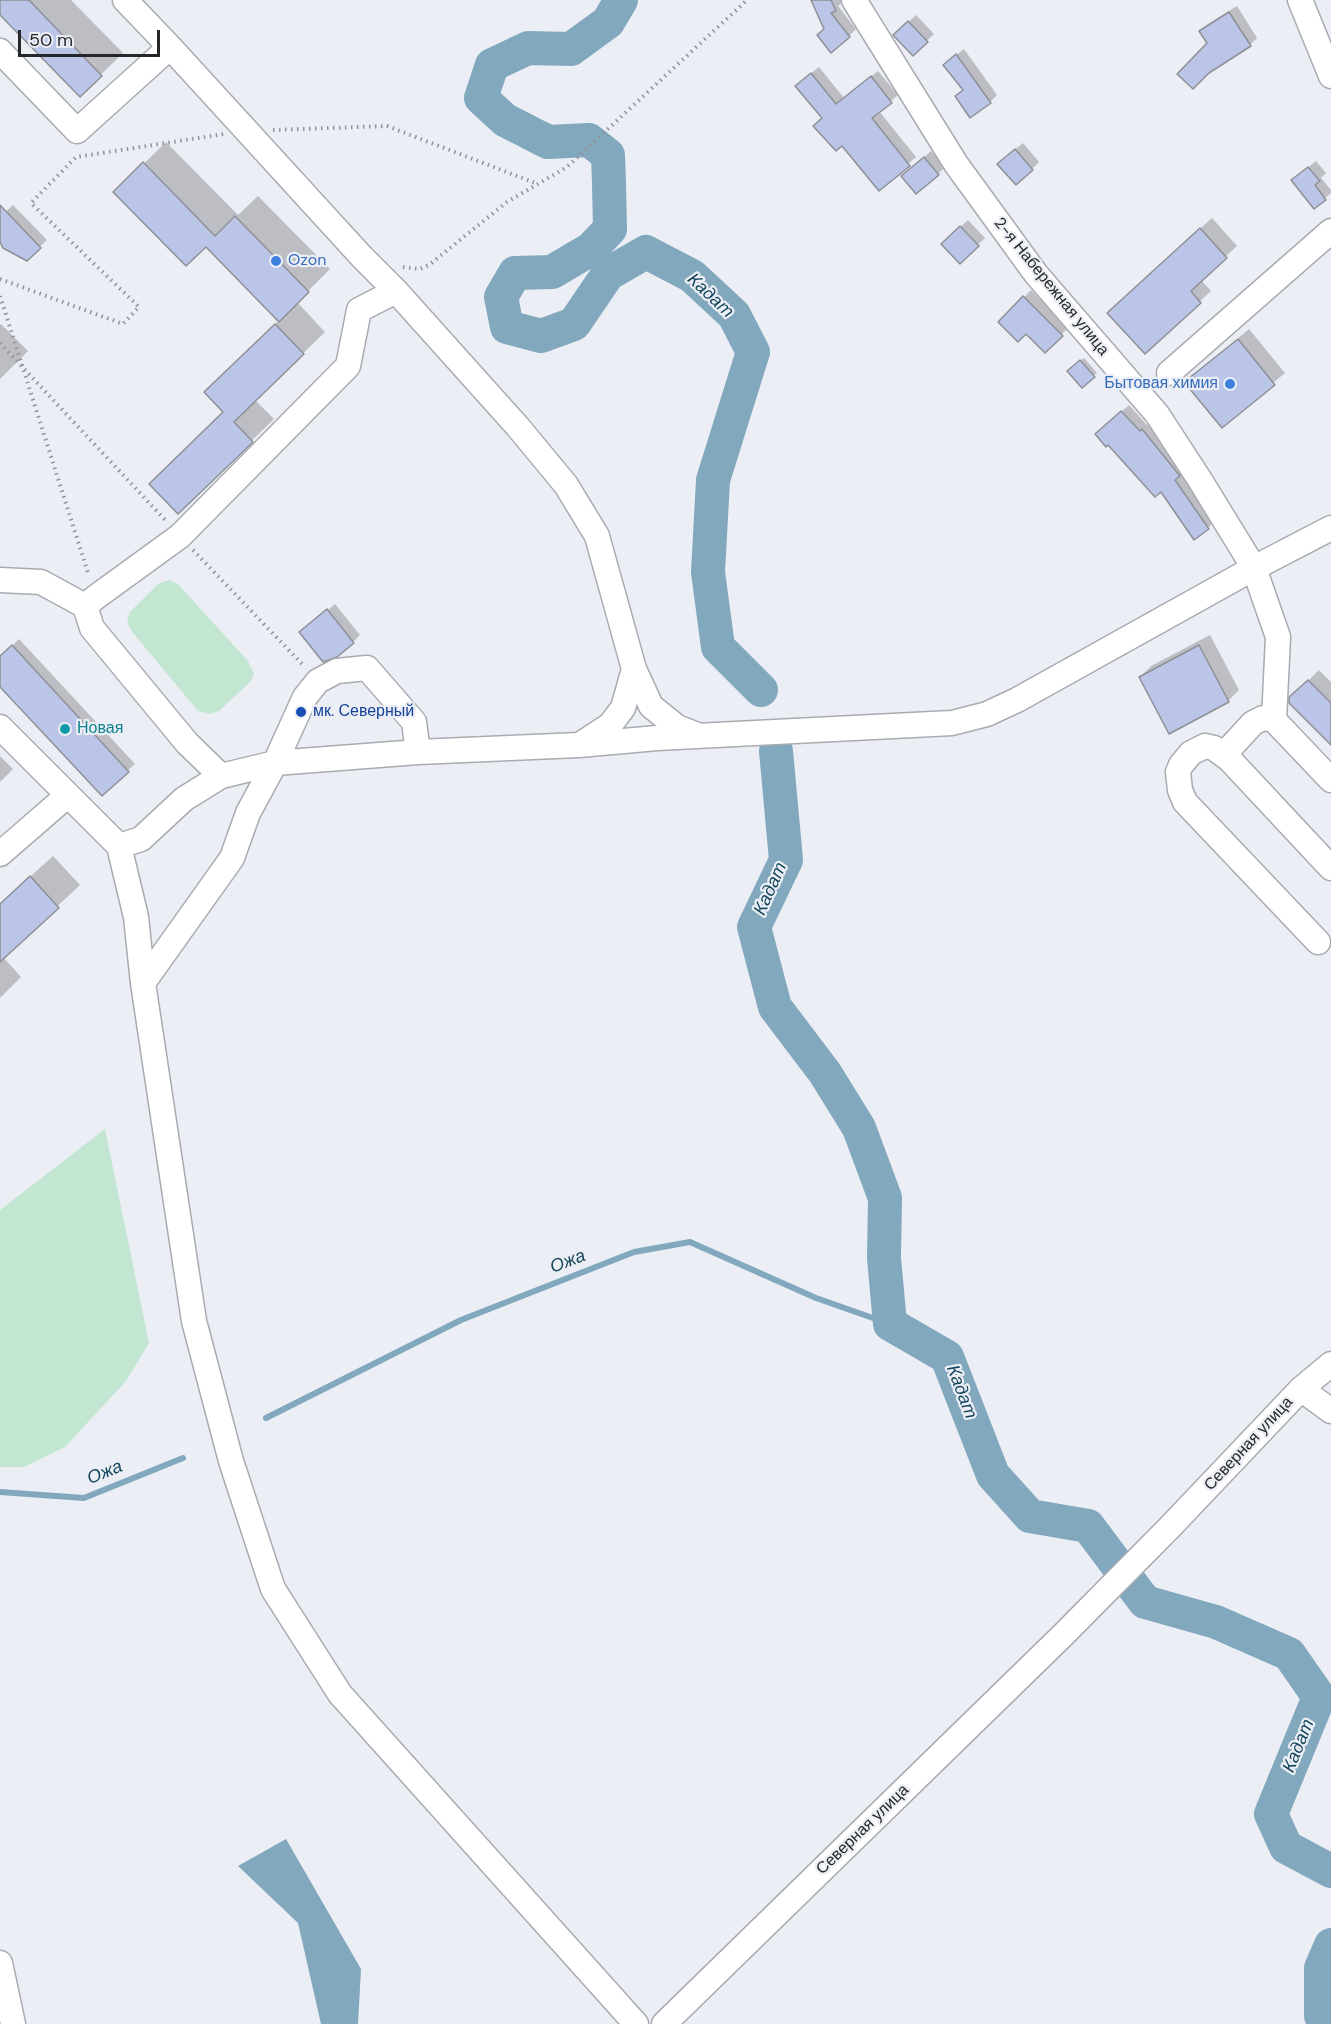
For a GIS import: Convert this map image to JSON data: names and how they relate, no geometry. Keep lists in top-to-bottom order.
{
  "streets": {
    "street": ["2-я Набережная улица", "Северная улица"]
  },
  "water": ["Кадат", "Ожа"],
  "places": [
    "Ozon",
    "Бытовая химия",
    "мк. Северный",
    "Новая"
  ],
  "scale_bar": "50 m"
}
